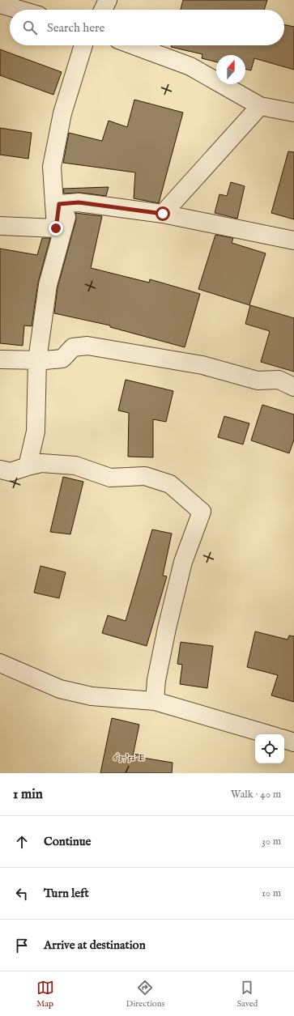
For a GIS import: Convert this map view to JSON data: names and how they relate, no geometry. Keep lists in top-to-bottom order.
{
  "north": "top",
  "page": {
    "search": "Search here",
    "heading": ["1 min", "Walk · 40 m"],
    "list": [
      ["Continue", "30 m"],
      ["Turn left", "10 m"],
      "Arrive at destination"
    ],
    "nav": ["Map", "Directions", "Saved"]
  },
  "coordinates": ["6°37'52\"E"]
}
